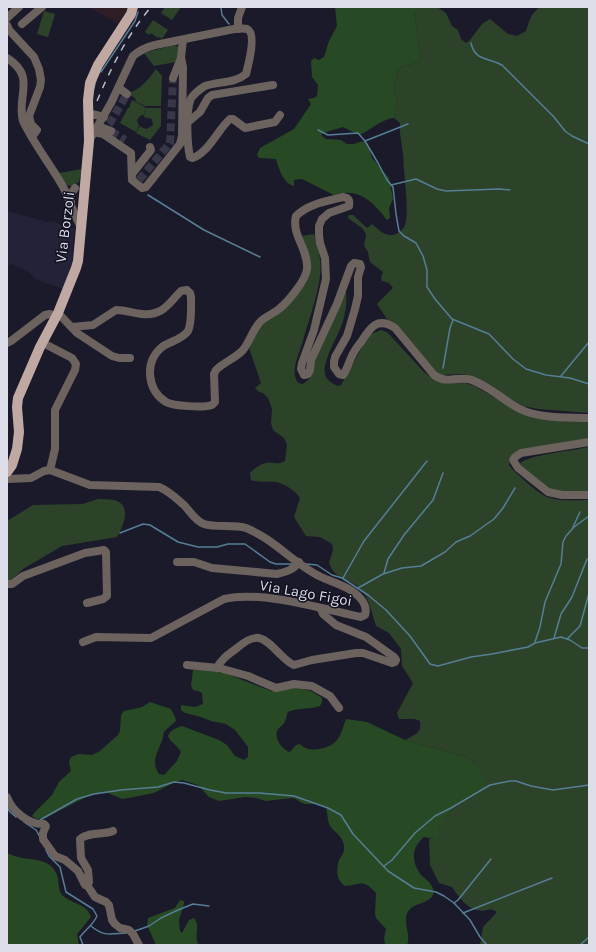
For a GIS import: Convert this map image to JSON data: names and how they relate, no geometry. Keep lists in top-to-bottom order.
{
  "streets": {
    "main road": ["Via Borzoli"],
    "street": ["Via Lago Figoi"]
  }
}
